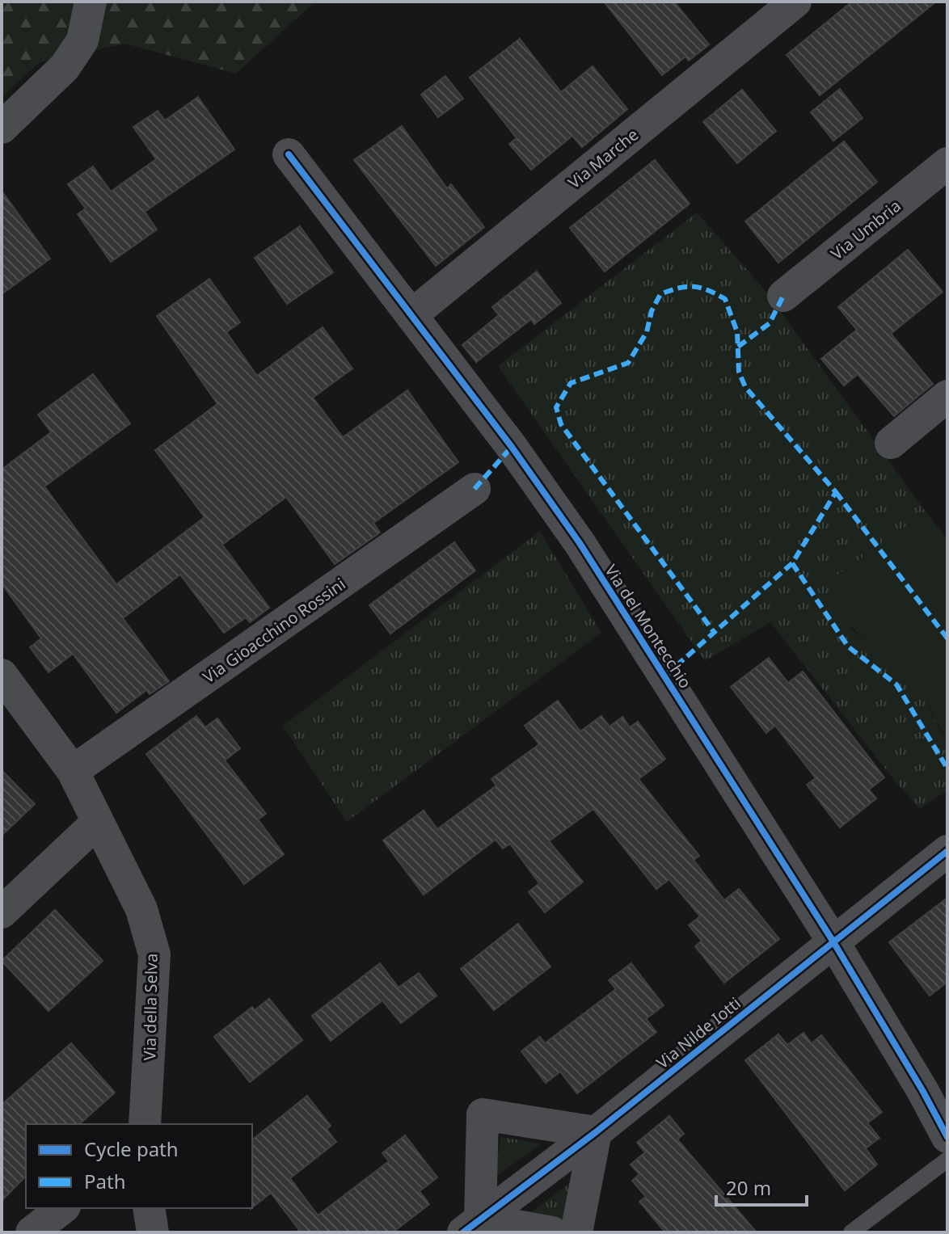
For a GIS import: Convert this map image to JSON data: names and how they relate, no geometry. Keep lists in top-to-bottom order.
{
  "streets": {
    "street": [
      "Via Marche",
      "Via Umbria",
      "Via del Montecchio",
      "Via Gioacchino Rossini",
      "Via della Selva",
      "Via Nilde Iotti"
    ]
  },
  "crossings": [
    ["Via Marche", "Via del Montecchio"],
    ["Via del Montecchio", "Via Nilde Iotti"],
    ["Via Gioacchino Rossini", "Via della Selva"]
  ],
  "legend": ["Cycle path", "Path"],
  "scale_bar": "20 m"
}
